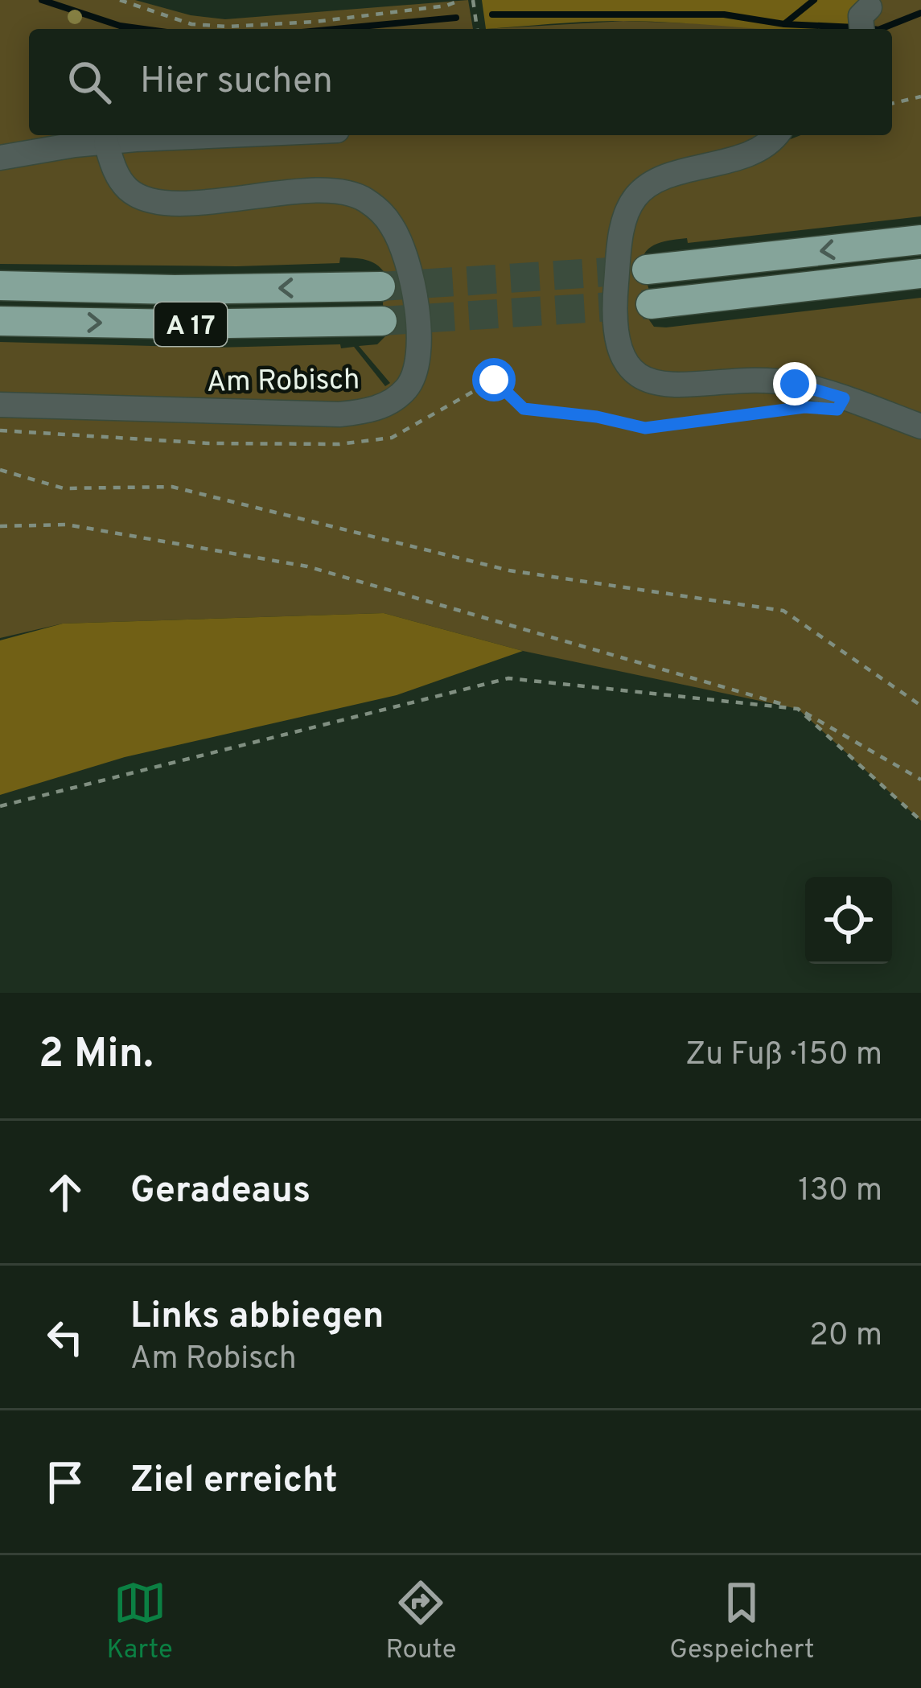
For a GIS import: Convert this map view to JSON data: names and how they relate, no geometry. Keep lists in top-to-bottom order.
{
  "streets": {
    "highway": ["A 17"],
    "lane": ["Am Robisch"]
  },
  "page": {
    "search": "Hier suchen",
    "heading": ["2 Min.", "Zu Fuß · 150 m"],
    "list": [
      ["Geradeaus", "130 m"],
      ["Links abbiegen", "Am Robisch", "20 m"],
      "Ziel erreicht"
    ],
    "nav": ["Karte", "Route", "Gespeichert"]
  }
}
